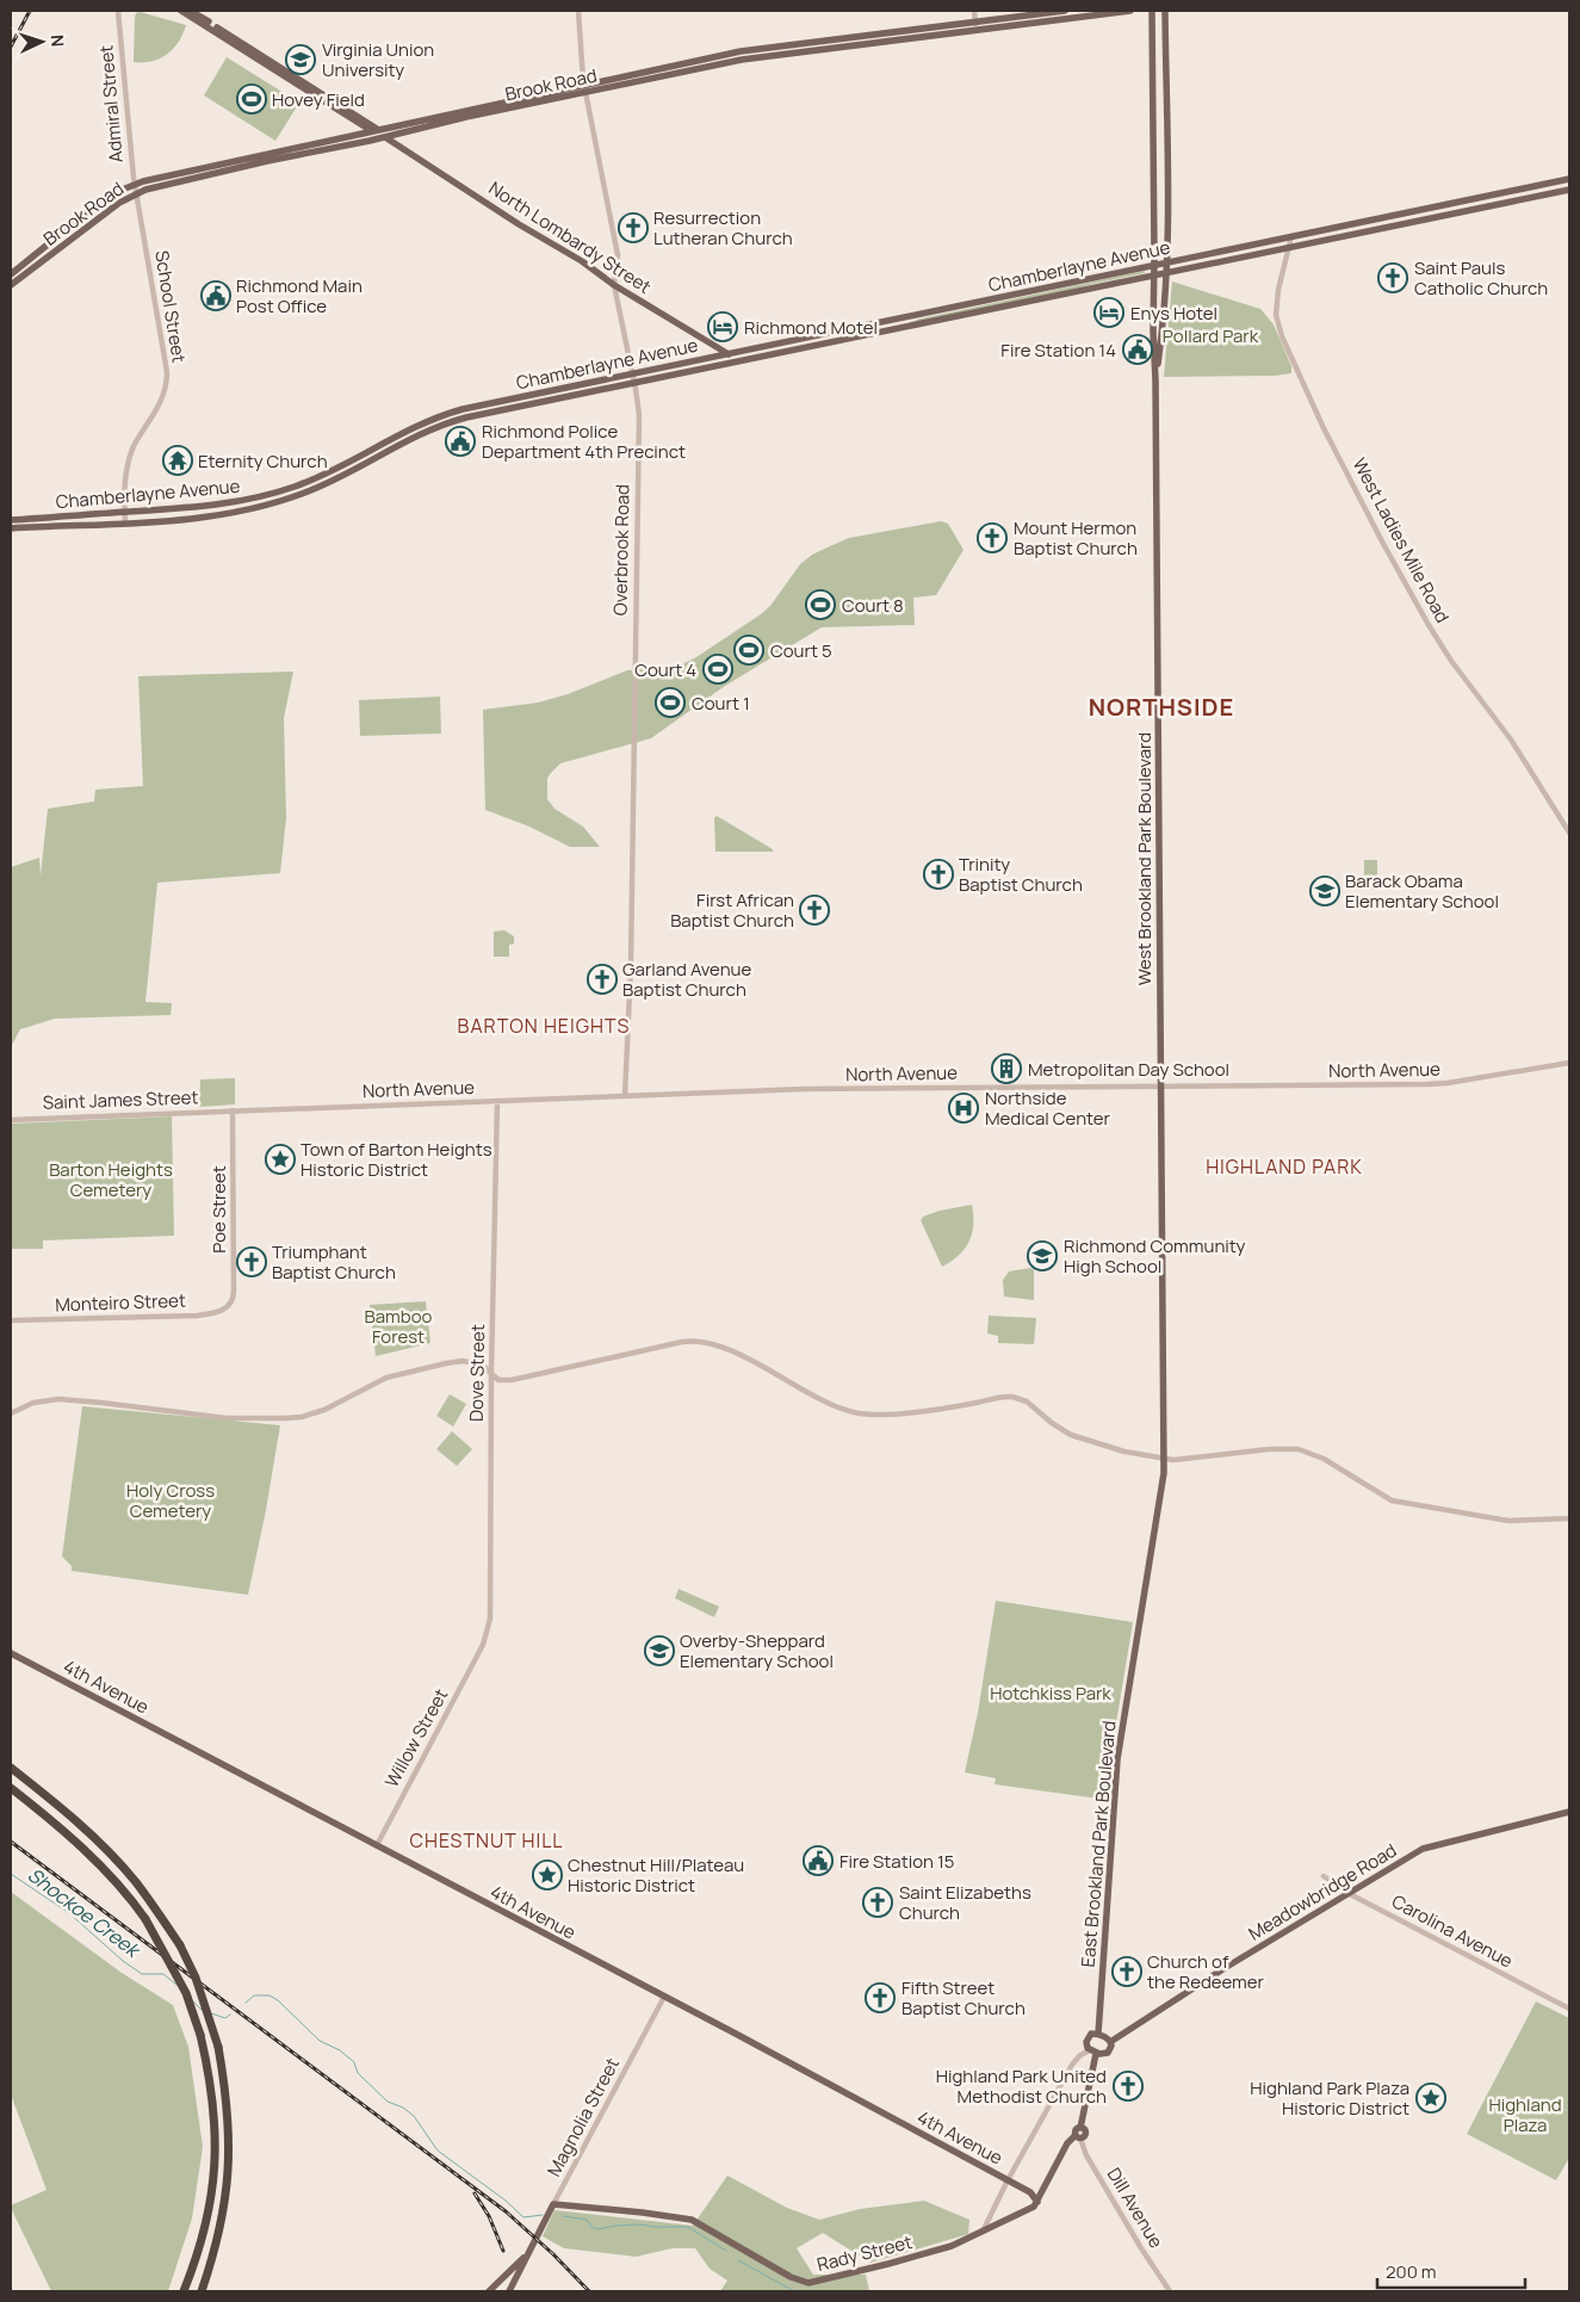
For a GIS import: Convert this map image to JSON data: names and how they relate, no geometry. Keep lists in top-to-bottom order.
{
  "streets": {
    "main road": [
      "Brook Road",
      "North Lombardy Street",
      "Chamberlayne Avenue",
      "West Brookland Park Boulevard",
      "4th Avenue",
      "East Brookland Park Boulevard",
      "Meadowbridge Road",
      "Magnolia Street",
      "Rady Street"
    ],
    "street": [
      "Admiral Street",
      "School Street",
      "West Ladies Mile Road",
      "Overbrook Road",
      "North Avenue",
      "Saint James Street",
      "Poe Street",
      "Monteiro Street",
      "Dove Street",
      "Willow Street",
      "Carolina Avenue",
      "Dill Avenue"
    ]
  },
  "crossings": [
    ["Brook Road", "Admiral Street"],
    ["Brook Road", "North Lombardy Street"],
    ["Brook Road", "School Street"],
    ["Brook Road", "Overbrook Road"],
    ["Admiral Street", "School Street"],
    ["North Lombardy Street", "Chamberlayne Avenue"],
    ["North Lombardy Street", "Overbrook Road"],
    ["Chamberlayne Avenue", "School Street"],
    ["Chamberlayne Avenue", "West Ladies Mile Road"],
    ["Chamberlayne Avenue", "Overbrook Road"],
    ["Chamberlayne Avenue", "West Brookland Park Boulevard"],
    ["Overbrook Road", "North Avenue"],
    ["West Brookland Park Boulevard", "North Avenue"],
    ["West Brookland Park Boulevard", "East Brookland Park Boulevard"],
    ["North Avenue", "Saint James Street"],
    ["North Avenue", "Poe Street"],
    ["North Avenue", "Dove Street"],
    ["North Avenue", "East Brookland Park Boulevard"],
    ["Saint James Street", "Poe Street"],
    ["Poe Street", "Monteiro Street"],
    ["Dove Street", "Willow Street"],
    ["4th Avenue", "Willow Street"],
    ["4th Avenue", "Magnolia Street"],
    ["4th Avenue", "Rady Street"],
    ["East Brookland Park Boulevard", "Meadowbridge Road"],
    ["Meadowbridge Road", "Carolina Avenue"],
    ["Magnolia Street", "Rady Street"]
  ],
  "districts": [
    "NORTHSIDE",
    "BARTON HEIGHTS",
    "HIGHLAND PARK",
    "CHESTNUT HILL"
  ],
  "water": ["Shockoe Creek"],
  "parks": [
    "Pollard Park",
    "Barton Heights Cemetery",
    "Bamboo Forest",
    "Holy Cross Cemetery",
    "Hotchkiss Park",
    "Highland Plaza"
  ],
  "places": {
    "school or university": [
      "Virginia Union University",
      "Barack Obama Elementary School",
      "Richmond Community High School",
      "Overby-Sheppard Elementary School"
    ],
    "sports": [
      "Hovey Field",
      "Court 8",
      "Court 5",
      "Court 4",
      "Court 1"
    ],
    "church": [
      "Resurrection Lutheran Church",
      "Saint Pauls Catholic Church",
      "Mount Hermon Baptist Church",
      "Trinity Baptist Church",
      "First African Baptist Church",
      "Garland Avenue Baptist Church",
      "Triumphant Baptist Church",
      "Saint Elizabeths Church",
      "Church of the Redeemer",
      "Fifth Street Baptist Church",
      "Highland Park United Methodist Church"
    ],
    "public building": [
      "Richmond Main Post Office",
      "Fire Station 14",
      "Richmond Police Department 4th Precinct",
      "Fire Station 15"
    ],
    "hotel": ["Enys Hotel", "Richmond Motel"],
    "temple": ["Eternity Church"],
    "building": ["Metropolitan Day School"],
    "hospital": ["Northside Medical Center"],
    "place": ["Town of Barton Heights Historic District", "Chestnut Hill/Plateau Historic District", "Highland Park Plaza Historic District"]
  },
  "scale_bar": "200 m",
  "north": "right"
}
